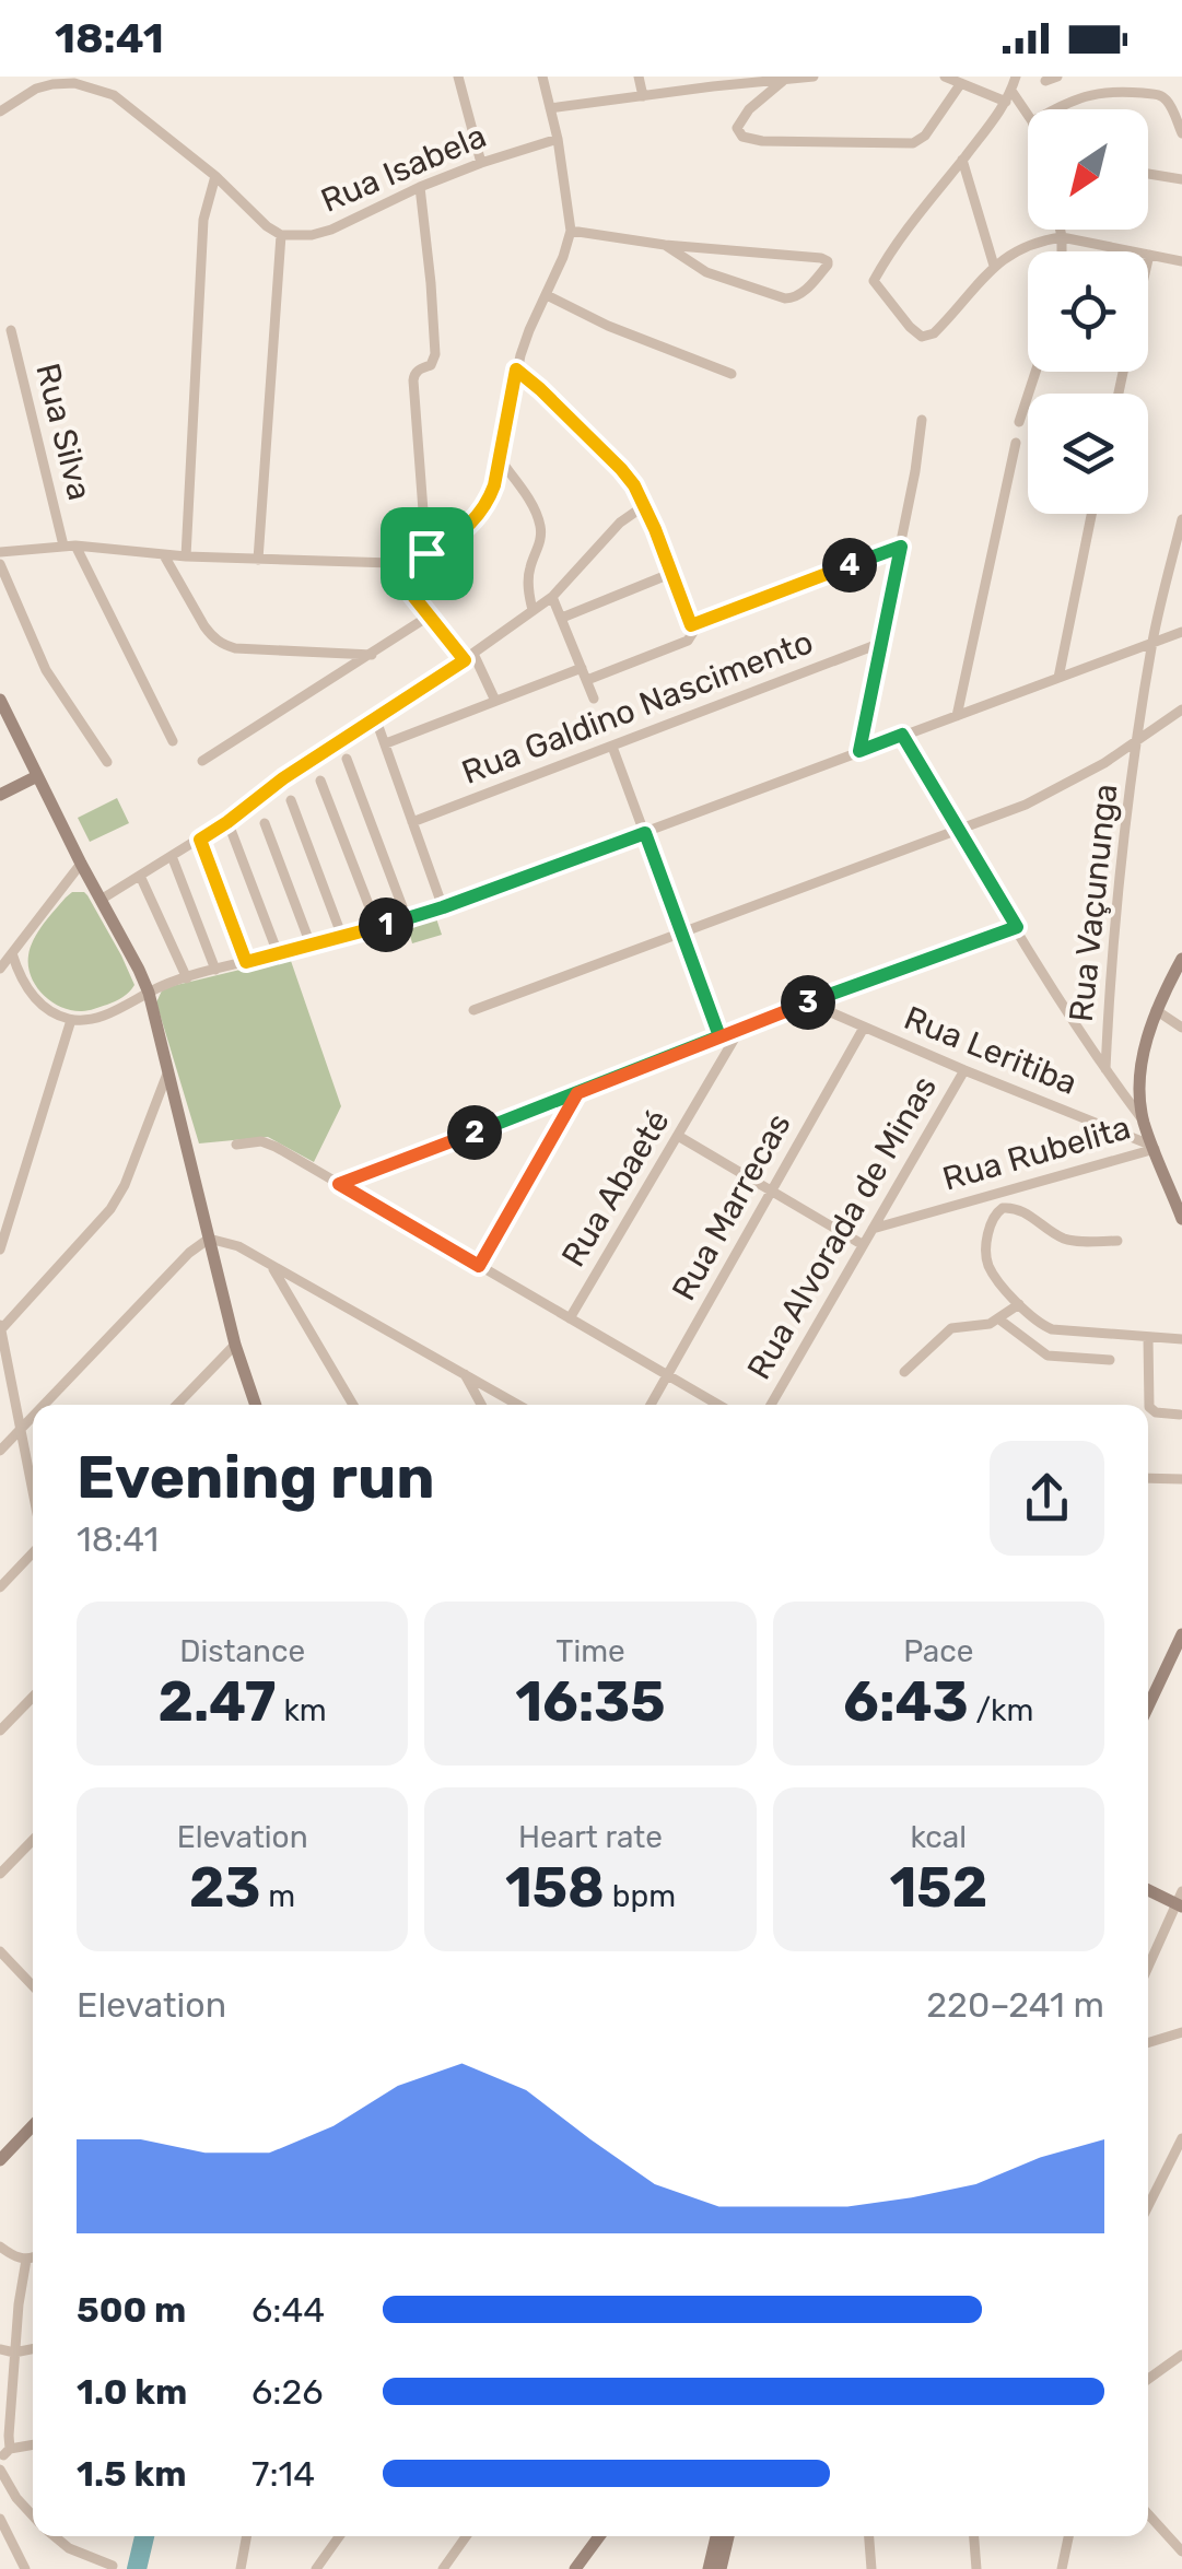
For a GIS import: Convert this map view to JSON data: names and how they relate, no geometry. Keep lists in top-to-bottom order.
{
  "streets": {
    "street": [
      "Rua Isabela",
      "Rua Silva",
      "Rua Galdino Nascimento",
      "Rua Vaçununga",
      "Rua Leritiba",
      "Rua Rubelita",
      "Rua Abaeté",
      "Rua Marrecas",
      "Rua Alvorada de Minas"
    ]
  },
  "crossings": [
    ["Rua Leritiba", "Rua Rubelita"],
    ["Rua Leritiba", "Rua Marrecas"],
    ["Rua Leritiba", "Rua Alvorada de Minas"],
    ["Rua Rubelita", "Rua Alvorada de Minas"]
  ],
  "north": "bottom left",
  "page": {
    "status": "18:41",
    "pins": [
      "4",
      "1",
      "3",
      "2"
    ],
    "heading": ["Evening run", "18:41"],
    "stats": [
      ["Distance", "2.47 km"],
      ["Time", "16:35"],
      ["Pace", "6:43 /km"],
      ["Elevation", "23 m"],
      ["Heart rate", "158 bpm"],
      ["kcal", "152"]
    ],
    "chart": ["Elevation", "220–241 m"],
    "list": [
      {
        "name": "500 m",
        "note": "6:44"
      },
      {
        "name": "1.0 km",
        "note": "6:26"
      },
      {
        "name": "1.5 km",
        "note": "7:14"
      }
    ]
  }
}
